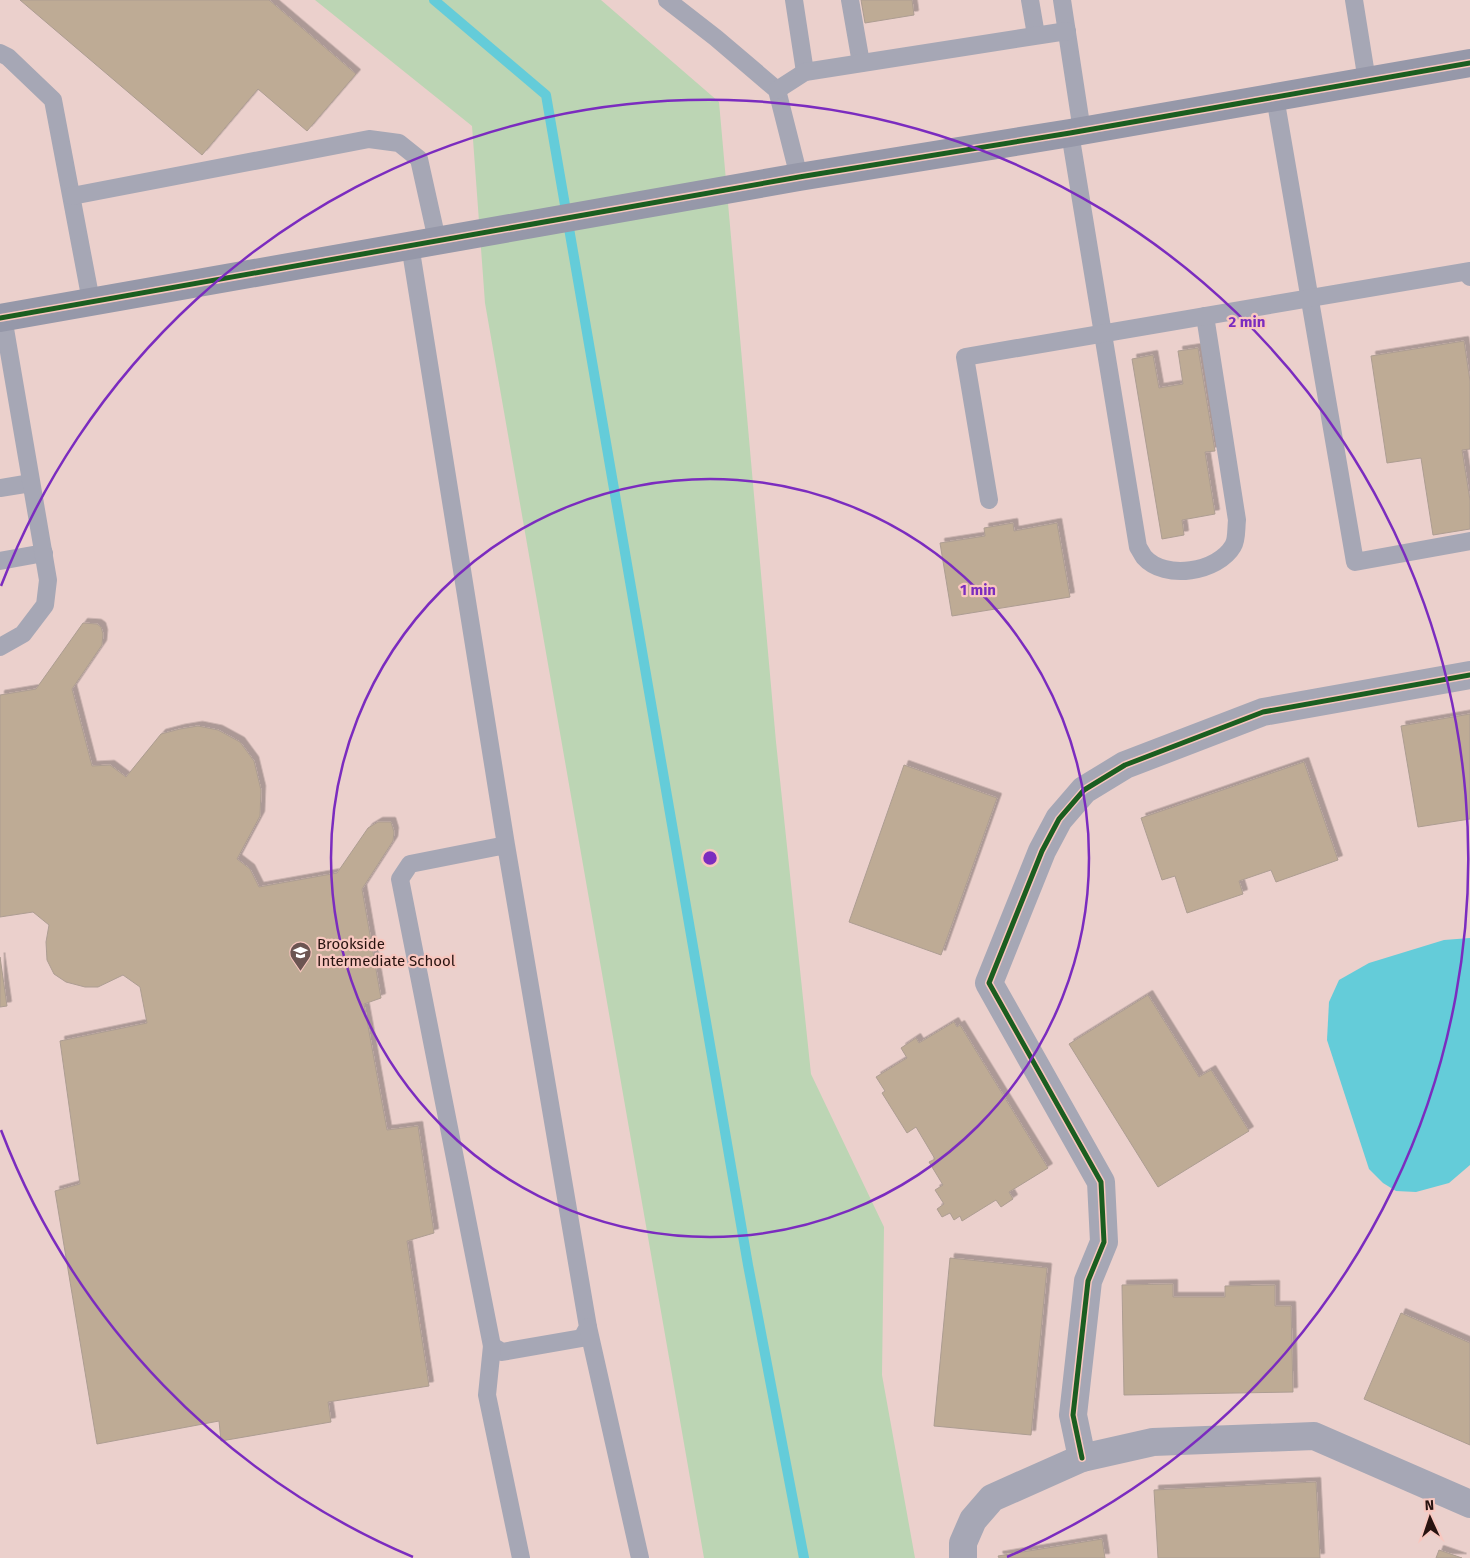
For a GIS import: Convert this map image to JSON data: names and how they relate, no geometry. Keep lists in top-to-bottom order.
{
  "places": {
    "school or university": ["Brookside Intermediate School"]
  },
  "north": "top",
  "rings": ["2 min", "1 min"]
}
